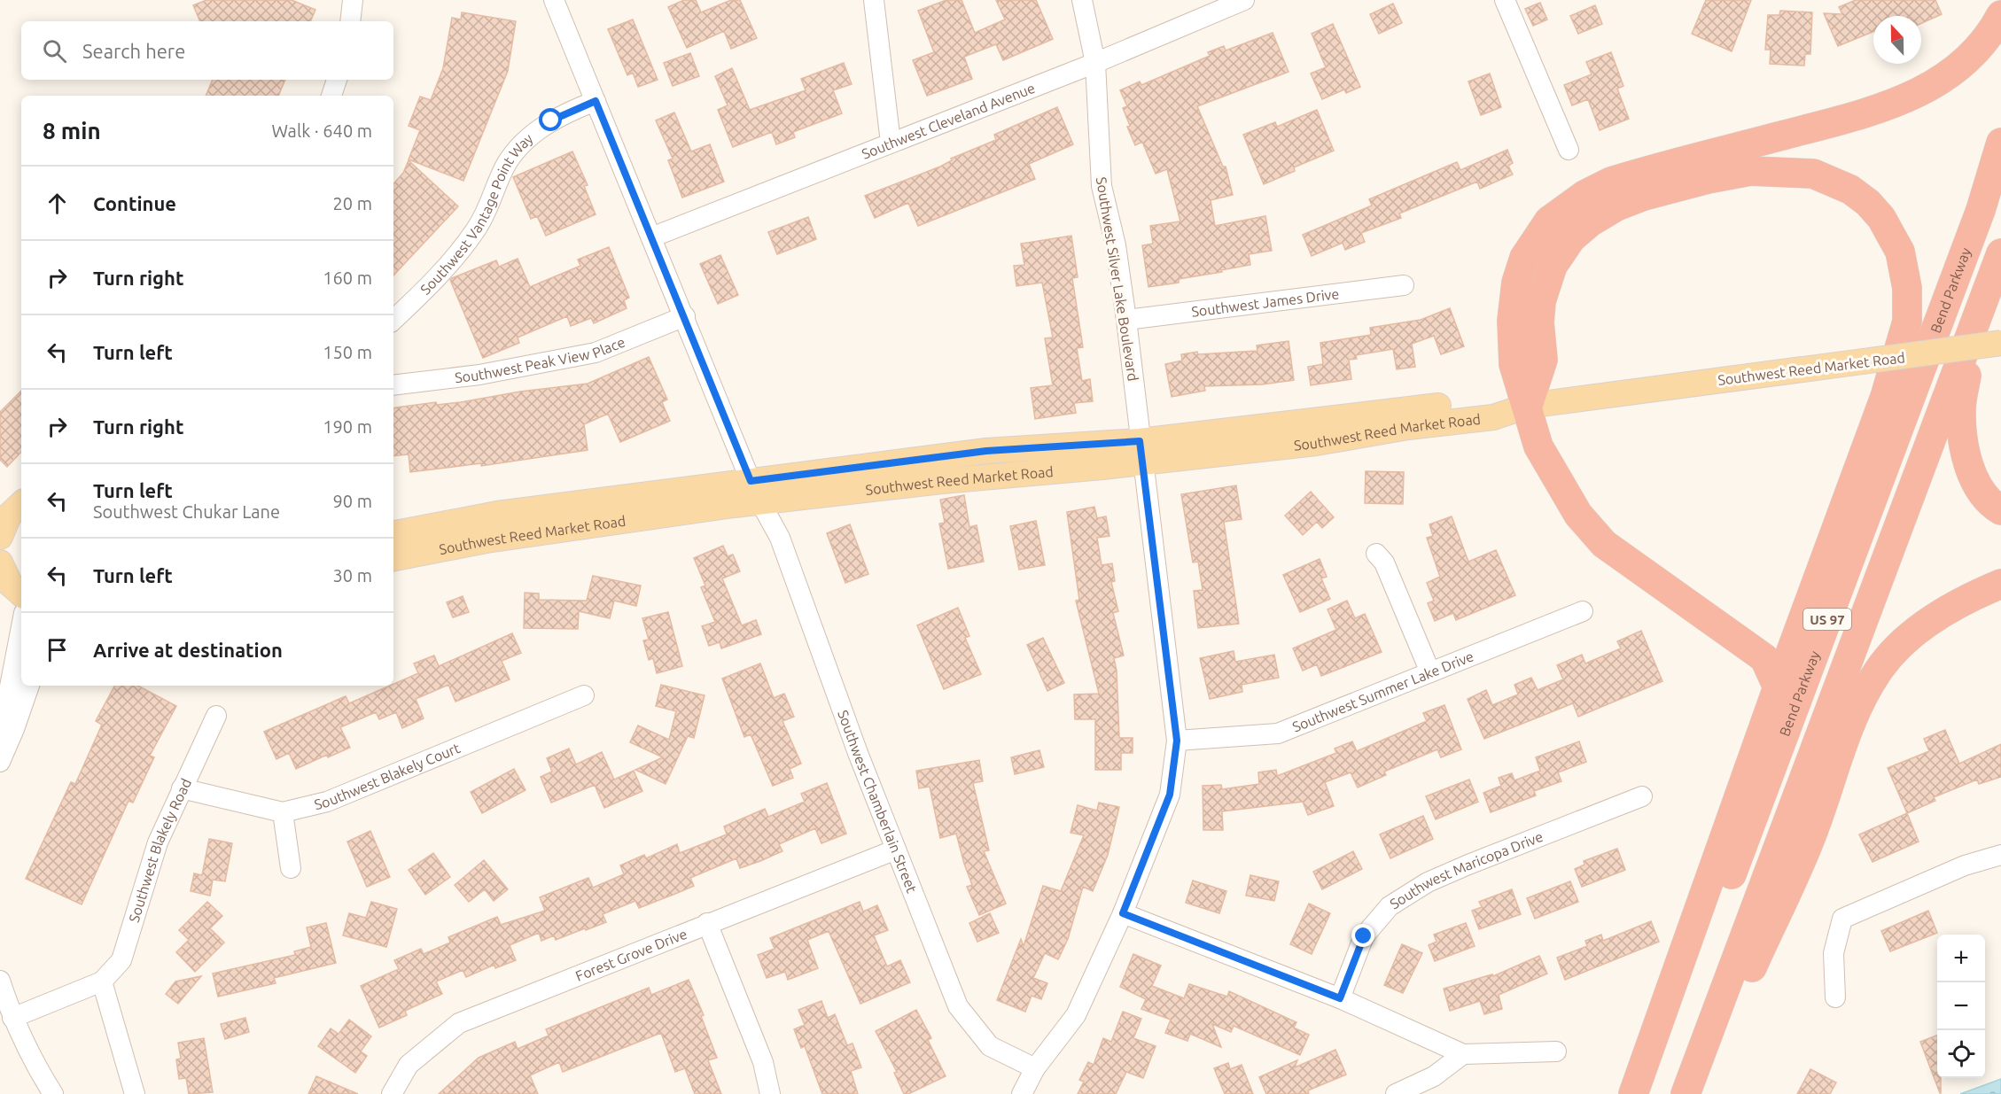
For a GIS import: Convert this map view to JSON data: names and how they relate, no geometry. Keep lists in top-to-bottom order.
{
  "streets": {
    "highway": ["Bend Parkway", "US 97"],
    "main road": ["Southwest Reed Market Road"],
    "street": [
      "Southwest Cleveland Avenue",
      "Southwest Vantage Point Way",
      "Southwest Silver Lake Boulevard",
      "Southwest James Drive",
      "Southwest Peak View Place",
      "Southwest Summer Lake Drive",
      "Southwest Blakely Court",
      "Southwest Chamberlain Street",
      "Southwest Blakely Road",
      "Southwest Maricopa Drive",
      "Forest Grove Drive"
    ]
  },
  "crossings": [
    ["Southwest Cleveland Avenue", "Southwest Silver Lake Boulevard"],
    ["Southwest Cleveland Avenue", "Southwest Chamberlain Street"],
    ["Southwest Vantage Point Way", "Southwest Chamberlain Street"],
    ["Southwest Silver Lake Boulevard", "Southwest James Drive"],
    ["Southwest Silver Lake Boulevard", "Southwest Reed Market Road"],
    ["Southwest Silver Lake Boulevard", "Southwest Summer Lake Drive"],
    ["Southwest Silver Lake Boulevard", "Southwest Chamberlain Street"],
    ["Southwest Peak View Place", "Southwest Chamberlain Street"],
    ["Southwest Reed Market Road", "Southwest Chamberlain Street"],
    ["Southwest Blakely Court", "Southwest Blakely Road"],
    ["Southwest Chamberlain Street", "Forest Grove Drive"]
  ],
  "north": "top",
  "page": {
    "search": "Search here",
    "heading": ["8 min", "Walk · 640 m"],
    "list": [
      ["Continue", "20 m"],
      ["Turn right", "160 m"],
      ["Turn left", "150 m"],
      ["Turn right", "190 m"],
      ["Turn left", "Southwest Chukar Lane", "90 m"],
      ["Turn left", "30 m"],
      "Arrive at destination"
    ],
    "map_buttons": ["+", "−"]
  }
}
